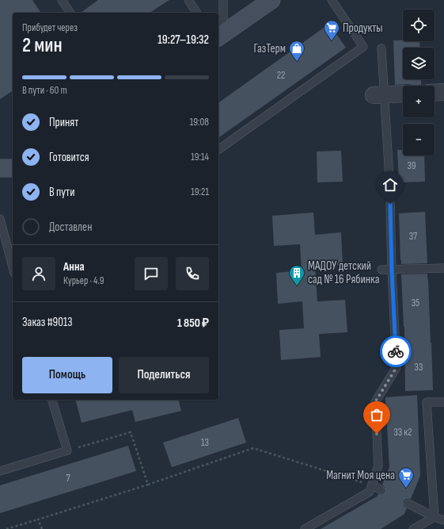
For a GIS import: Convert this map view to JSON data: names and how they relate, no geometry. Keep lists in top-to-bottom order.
{
  "places": {
    "supermarket": ["Продукты", "Магнит Моя цена"],
    "shop": ["ГазТерм"],
    "building": ["МАДОУ детский сад № 16 Рябинка"]
  },
  "house_numbers": [
    "22",
    "39",
    "37",
    "35",
    "33",
    "33 к2",
    "13",
    "7"
  ],
  "page": {
    "map_buttons": ["+", "−"],
    "heading": ["2 мин", "Прибудет через", "19:27–19:32"],
    "panel": [
      "Анна",
      "Курьер · 4.9",
      "Заказ #9013",
      "1 850 ₽"
    ],
    "bar": "В пути · 60 m",
    "list": [
      ["Принят", "19:08"],
      ["Готовится", "19:14"],
      ["В пути", "19:21"],
      "Доставлен"
    ],
    "buttons": ["Помощь", "Поделиться"]
  }
}
